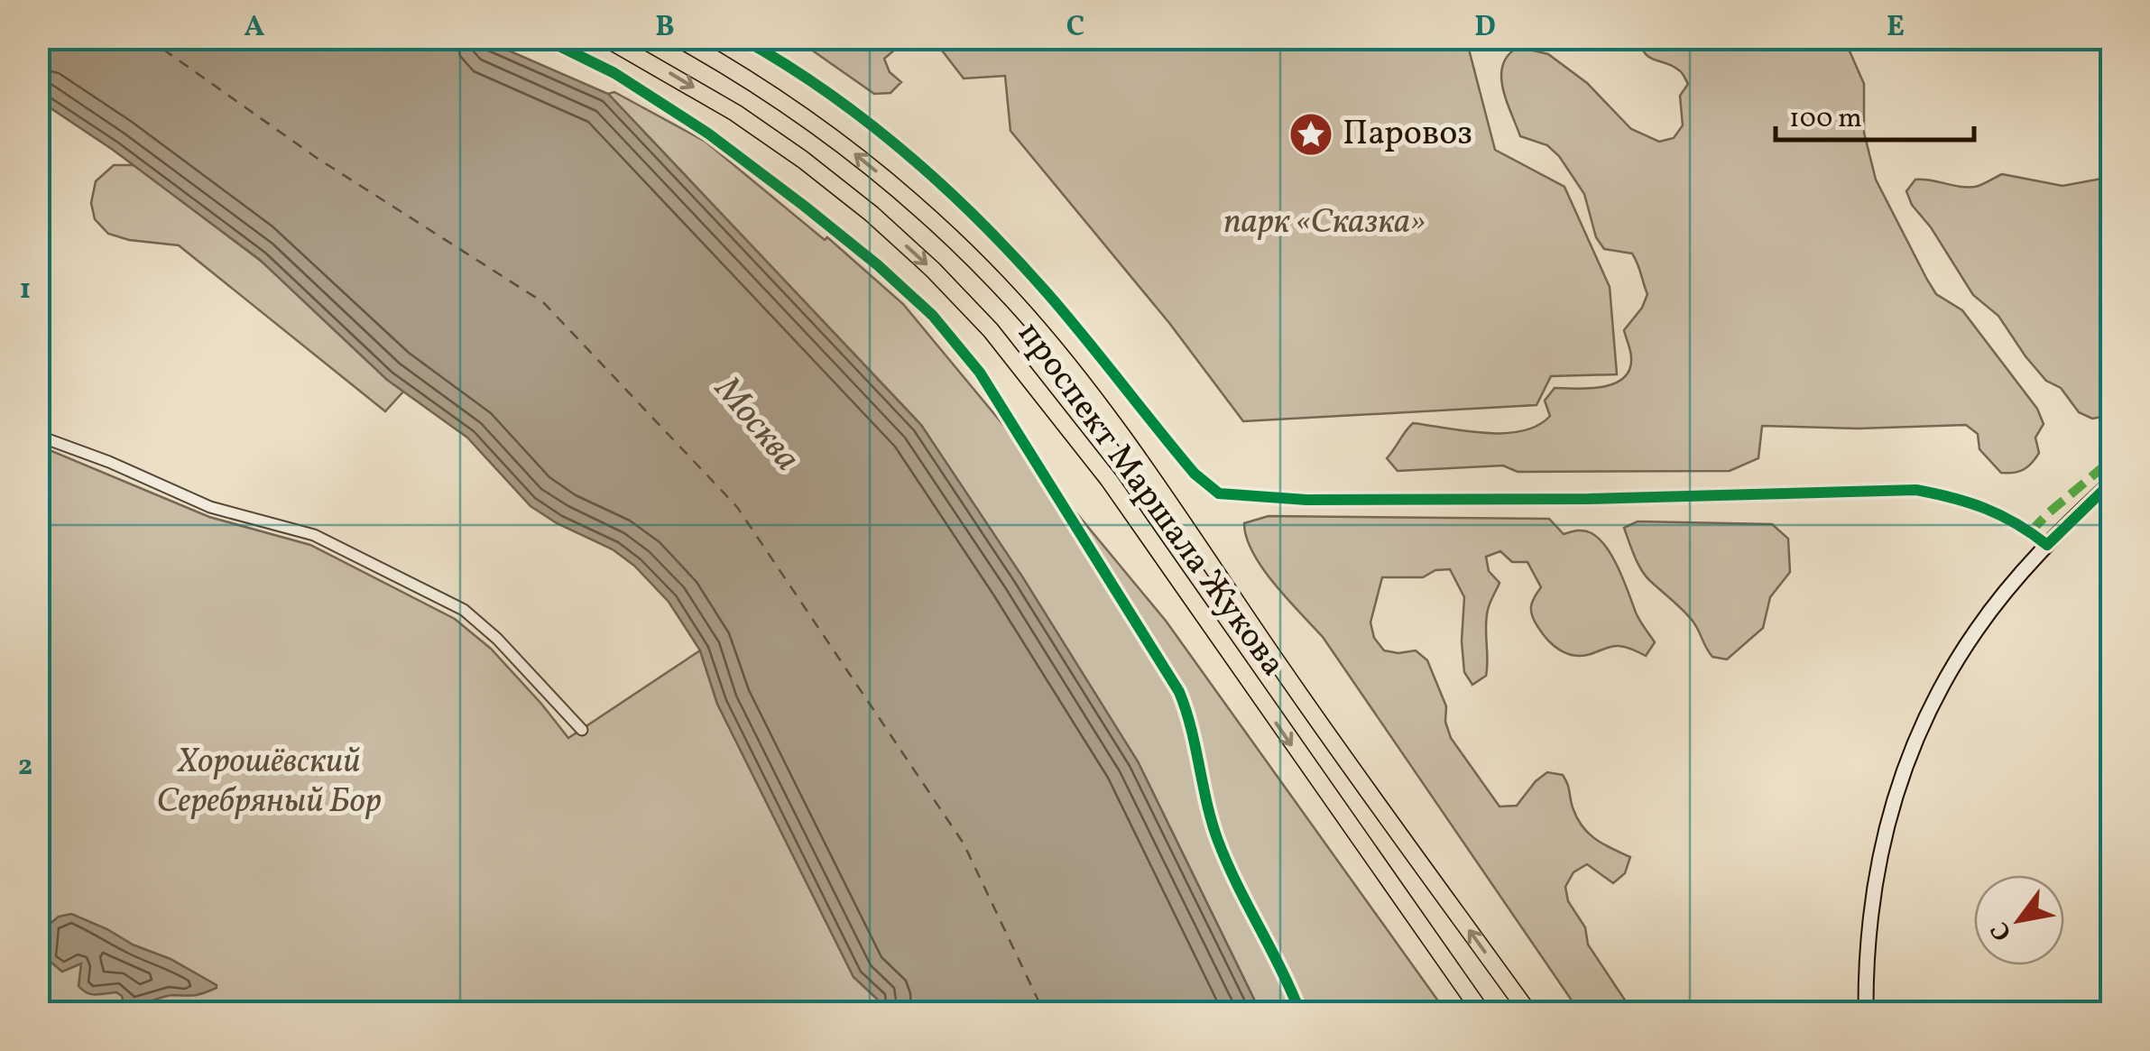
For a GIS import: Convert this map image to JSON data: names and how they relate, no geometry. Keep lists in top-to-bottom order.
{
  "streets": {
    "main road": ["проспект Маршала Жукова"]
  },
  "water": ["Москва"],
  "parks": ["парк «Сказка»", "Хорошёвский Серебряный Бор"],
  "places": {
    "place": ["Паровоз"]
  },
  "scale_bar": "100 m",
  "north": "bottom left",
  "grid": {
    "columns": [
      "A",
      "B",
      "C",
      "D",
      "E"
    ],
    "rows": ["1", "2"]
  }
}
